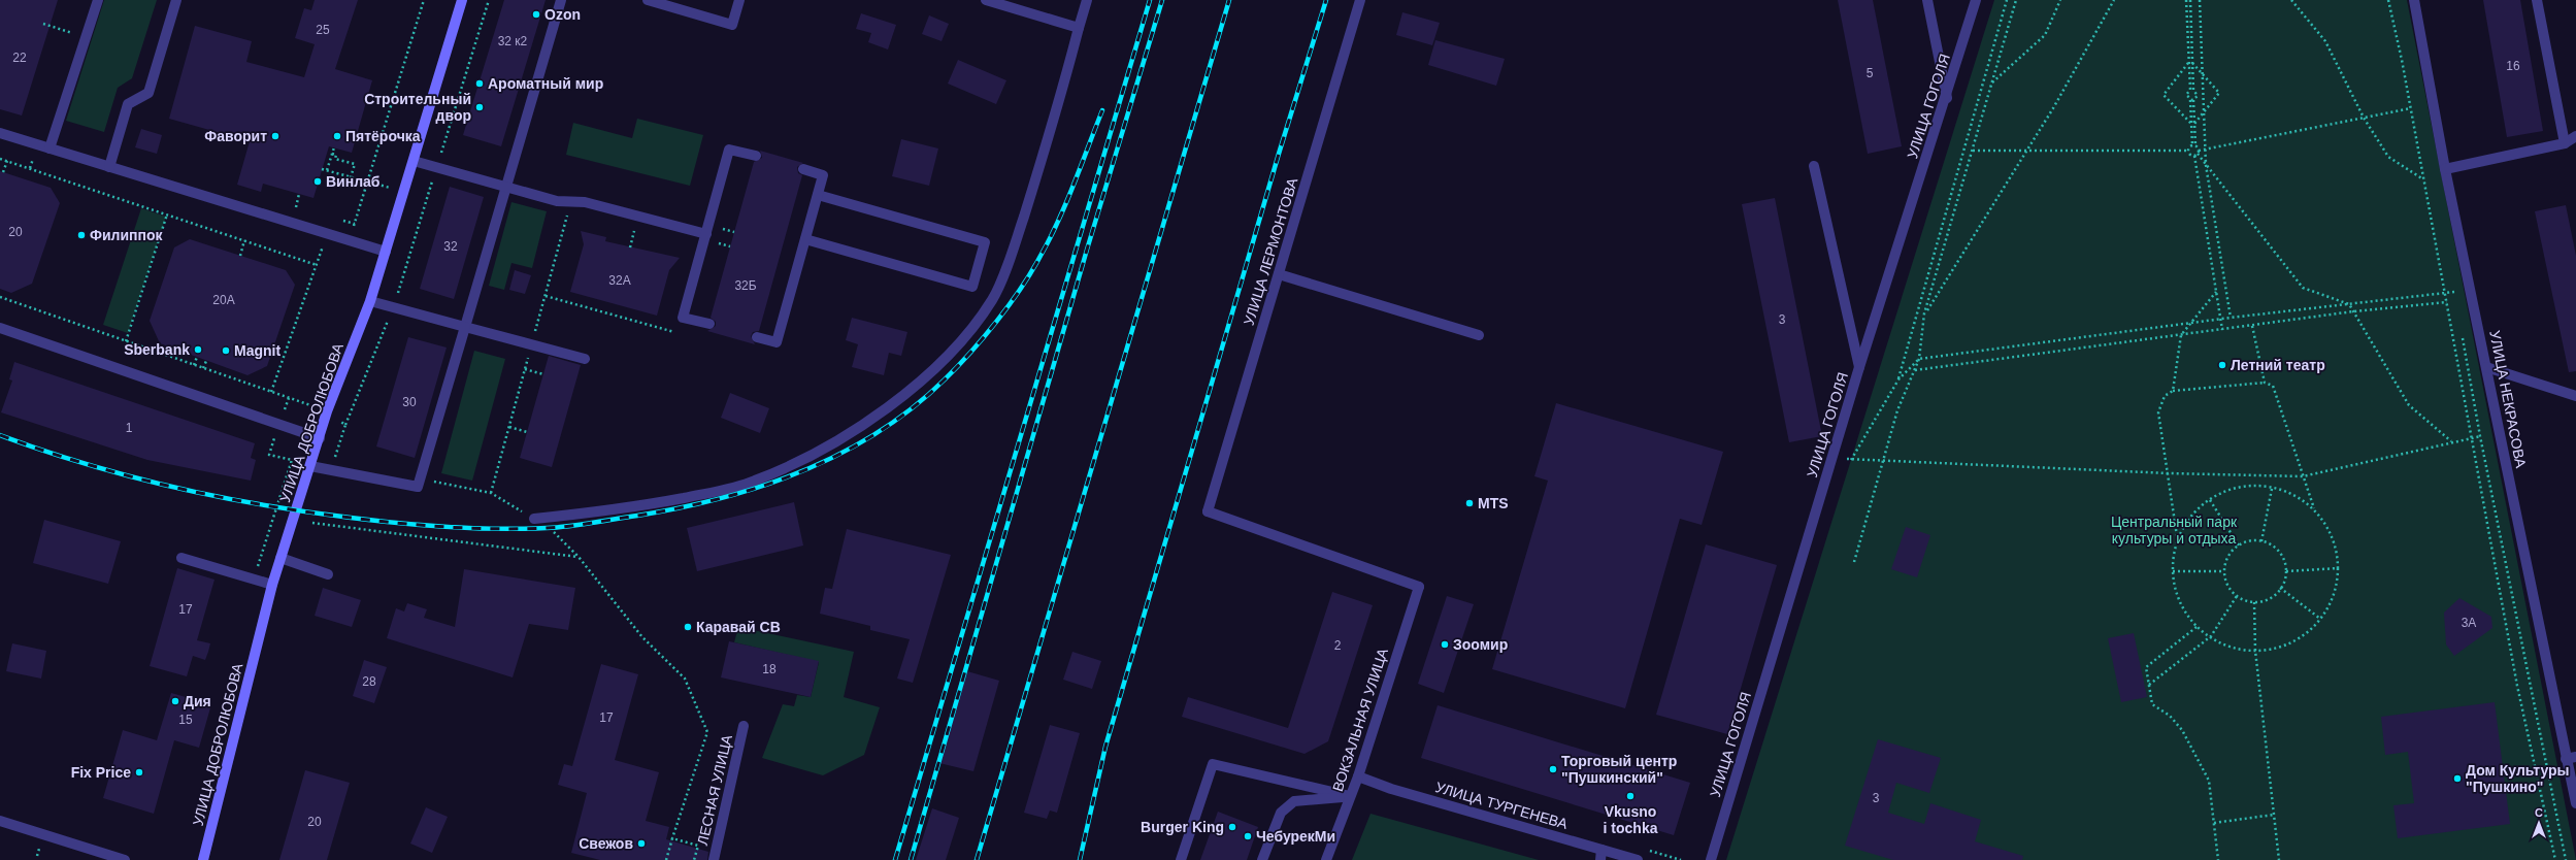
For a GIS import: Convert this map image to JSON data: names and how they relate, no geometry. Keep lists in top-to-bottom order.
{
  "streets": {
    "street": [
      "УЛИЦА ГОГОЛЯ",
      "УЛИЦА ЛЕРМОНТОВА",
      "УЛИЦА НЕКРАСОВА",
      "УЛИЦА ДОБРОЛЮБОВА",
      "ВОКЗАЛЬНАЯ УЛИЦА",
      "ЛЕСНАЯ УЛИЦА",
      "УЛИЦА ТУРГЕНЕВА"
    ]
  },
  "crossings": [
    ["УЛИЦА ЛЕРМОНТОВА", "ВОКЗАЛЬНАЯ УЛИЦА"],
    ["ВОКЗАЛЬНАЯ УЛИЦА", "УЛИЦА ТУРГЕНЕВА"]
  ],
  "parks": ["Центральный парк культуры и отдыха"],
  "places": [
    "Ozon",
    "Ароматный мир",
    "Строительный двор",
    "Фаворит",
    "Пятёрочка",
    "Винлаб",
    "Филиппок",
    "Sberbank",
    "Magnit",
    "Летний театр",
    "MTS",
    "Каравай СВ",
    "Зоомир",
    "Дия",
    "Торговый центр \"Пушкинский\"",
    "Fix Price",
    "Дом Культуры \"Пушкино\"",
    "Vkusno i tochka",
    "Burger King",
    "ЧебурекМи",
    "Свежов"
  ],
  "house_numbers": [
    "25",
    "32 к2",
    "22",
    "16",
    "5",
    "20",
    "32",
    "32А",
    "32Б",
    "20А",
    "3",
    "30",
    "1",
    "17",
    "3А",
    "2",
    "18",
    "28",
    "17",
    "15",
    "3",
    "20"
  ],
  "north": "top"
}
